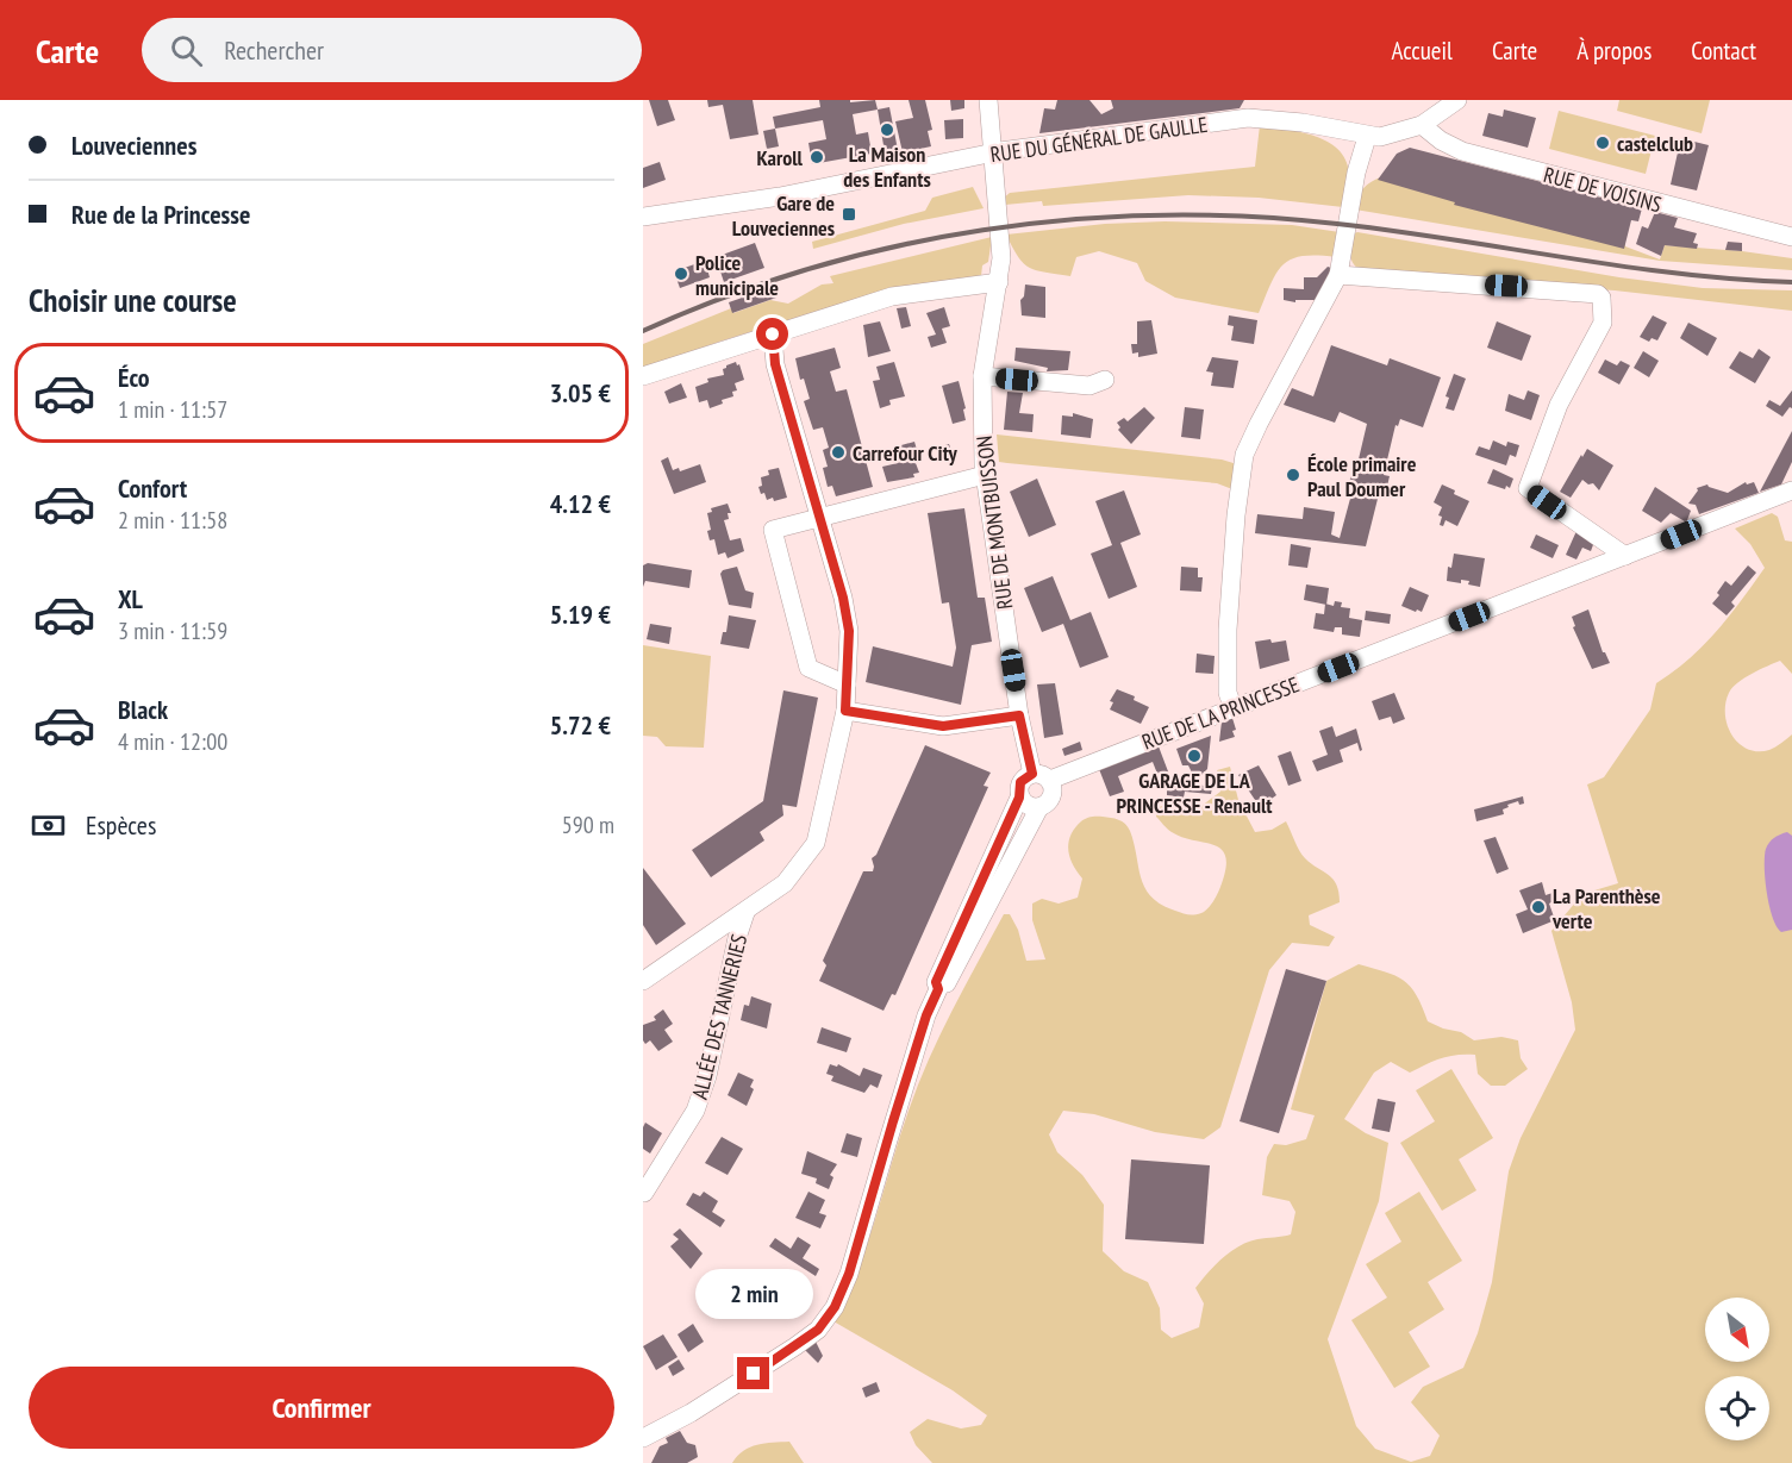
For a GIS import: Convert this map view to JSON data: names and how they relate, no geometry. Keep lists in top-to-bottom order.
{
  "streets": {
    "street": [
      "RUE DU GÉNÉRAL DE GAULLE",
      "RUE DE VOISINS",
      "RUE DE MONTBUISSON",
      "RUE DE LA PRINCESSE",
      "ALLÉE DES TANNERIES"
    ]
  },
  "crossings": [
    ["RUE DU GÉNÉRAL DE GAULLE", "RUE DE VOISINS"],
    ["RUE DU GÉNÉRAL DE GAULLE", "RUE DE MONTBUISSON"],
    ["RUE DE MONTBUISSON", "RUE DE LA PRINCESSE"]
  ],
  "places": {
    "other": [
      "La Maison des Enfants",
      "castelclub",
      "Karoll",
      "Police municipale",
      "Carrefour City",
      "École primaire Paul Doumer",
      "GARAGE DE LA PRINCESSE - Renault",
      "La Parenthèse verte"
    ],
    "transit": ["Gare de Louveciennes"]
  },
  "north": "bottom right",
  "page": {
    "header": "Carte",
    "search": "Rechercher",
    "nav": [
      "Accueil",
      "Carte",
      "À propos",
      "Contact"
    ],
    "banner": ["Louveciennes", "Rue de la Princesse"],
    "heading": "Choisir une course",
    "list": [
      {
        "name": "Éco",
        "note": "1 min · 11:57",
        "value": "3.05 €"
      },
      {
        "name": "Confort",
        "note": "2 min · 11:58",
        "value": "4.12 €"
      },
      {
        "name": "XL",
        "note": "3 min · 11:59",
        "value": "5.19 €"
      },
      {
        "name": "Black",
        "note": "4 min · 12:00",
        "value": "5.72 €"
      }
    ],
    "pay": ["Espèces", "590 m"],
    "bubble": "2 min",
    "buttons": "Confirmer"
  }
}
